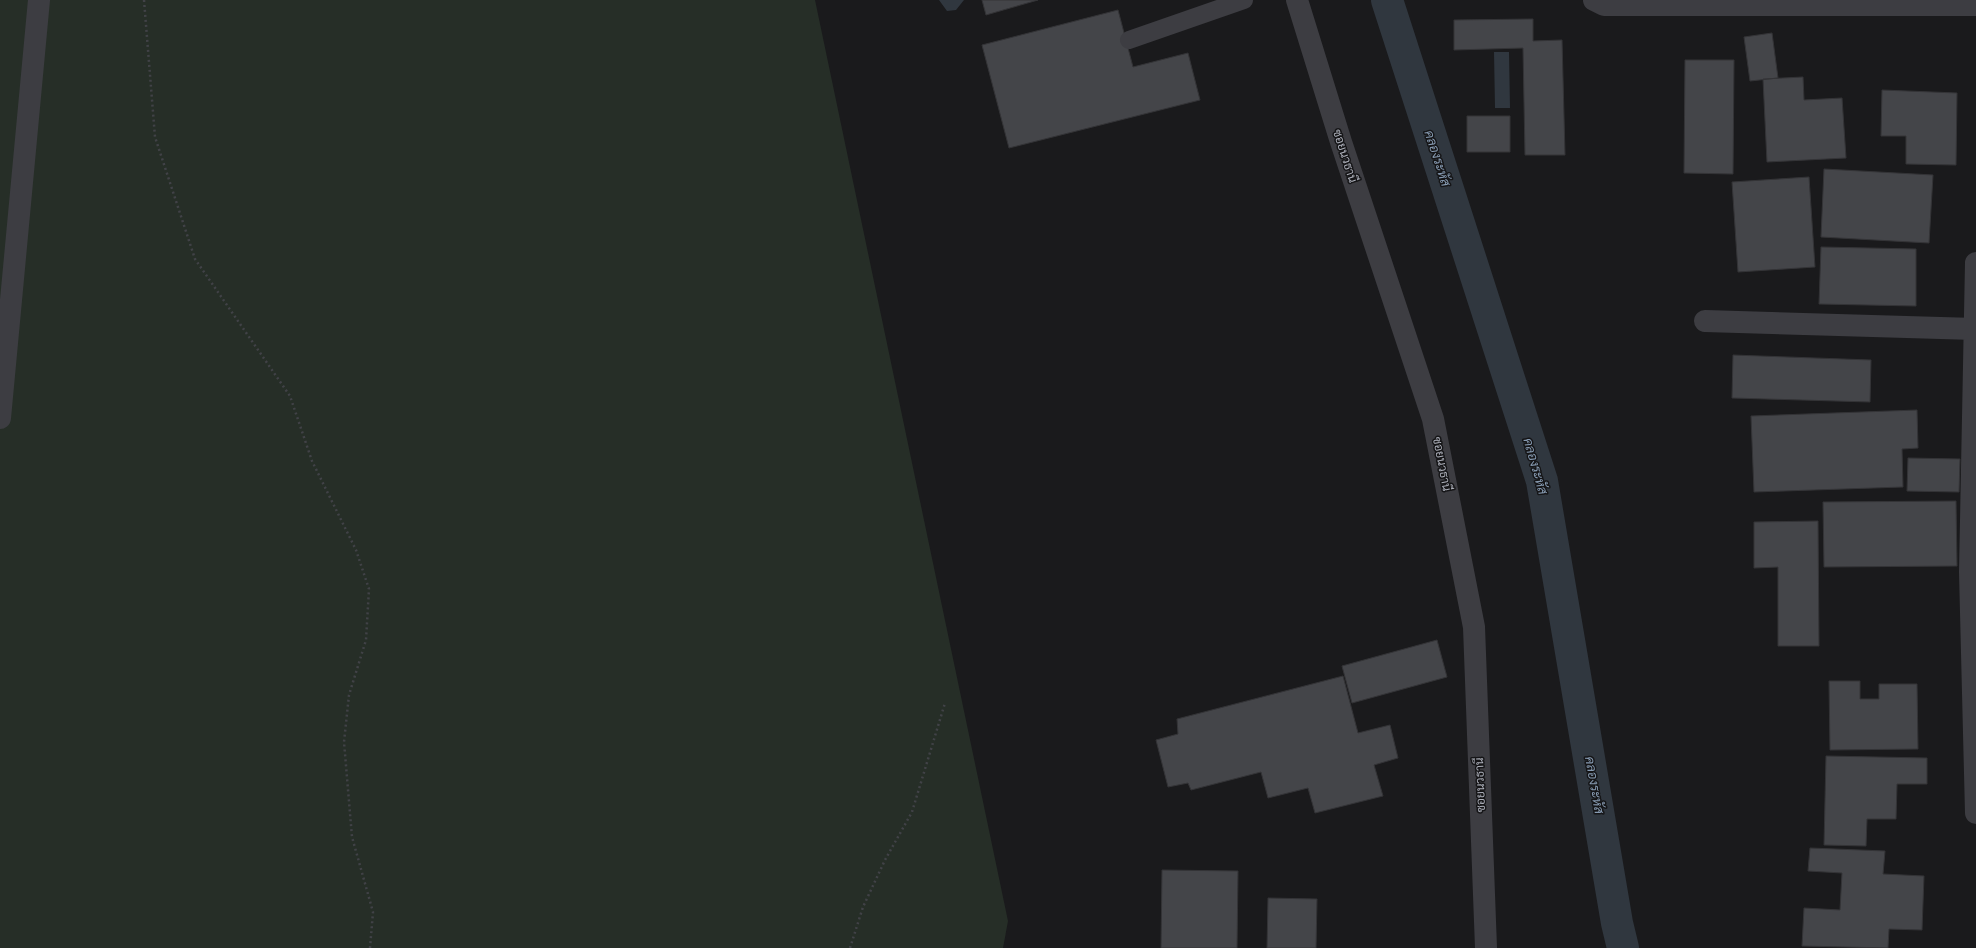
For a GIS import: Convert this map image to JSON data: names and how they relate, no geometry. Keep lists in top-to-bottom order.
{
  "streets": {
    "street": ["ซอยนวธานี"]
  },
  "water": ["คลองระหัส"]
}
